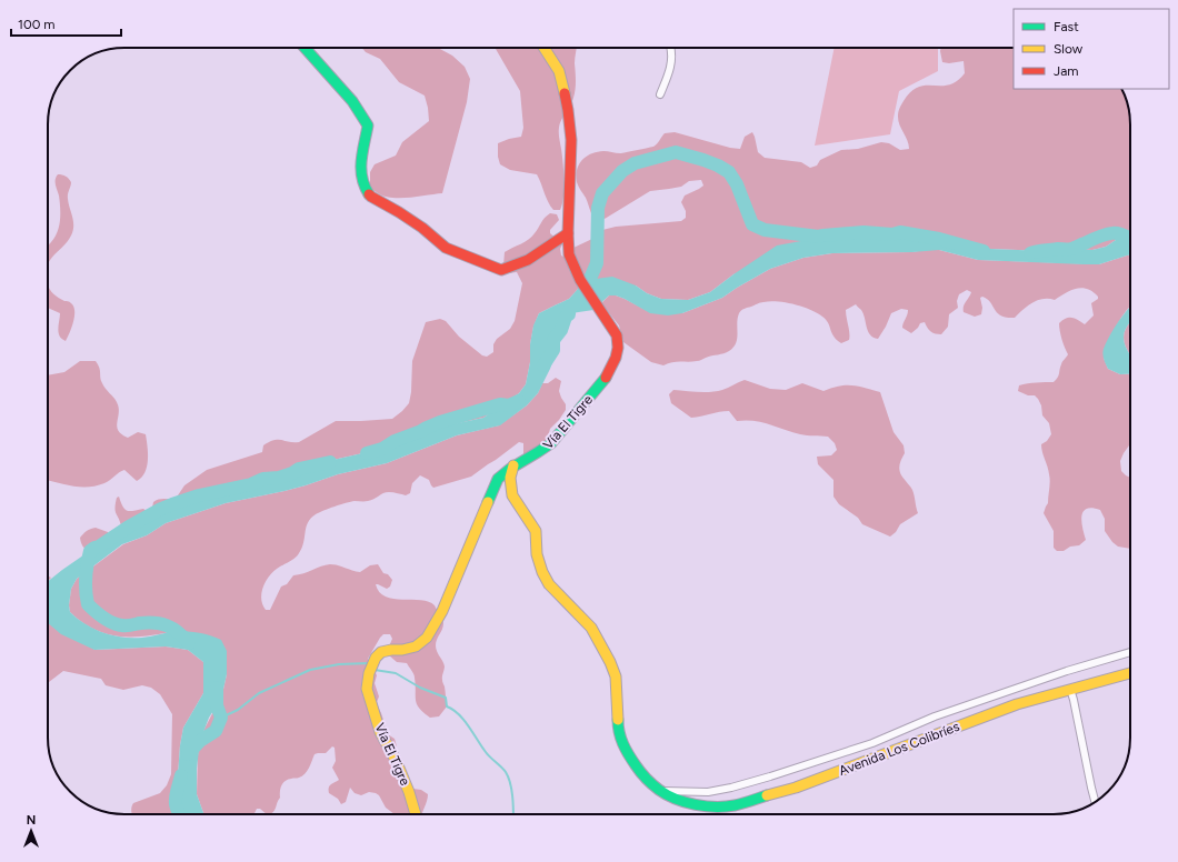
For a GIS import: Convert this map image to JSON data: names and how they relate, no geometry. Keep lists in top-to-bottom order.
{
  "streets": {
    "street": ["Vía El Tigre", "Avenida Los Colibríes"]
  },
  "crossings": [
    ["Vía El Tigre", "Avenida Los Colibríes"]
  ],
  "legend": ["Fast", "Slow", "Jam"],
  "scale_bar": "100 m",
  "north": "top"
}
